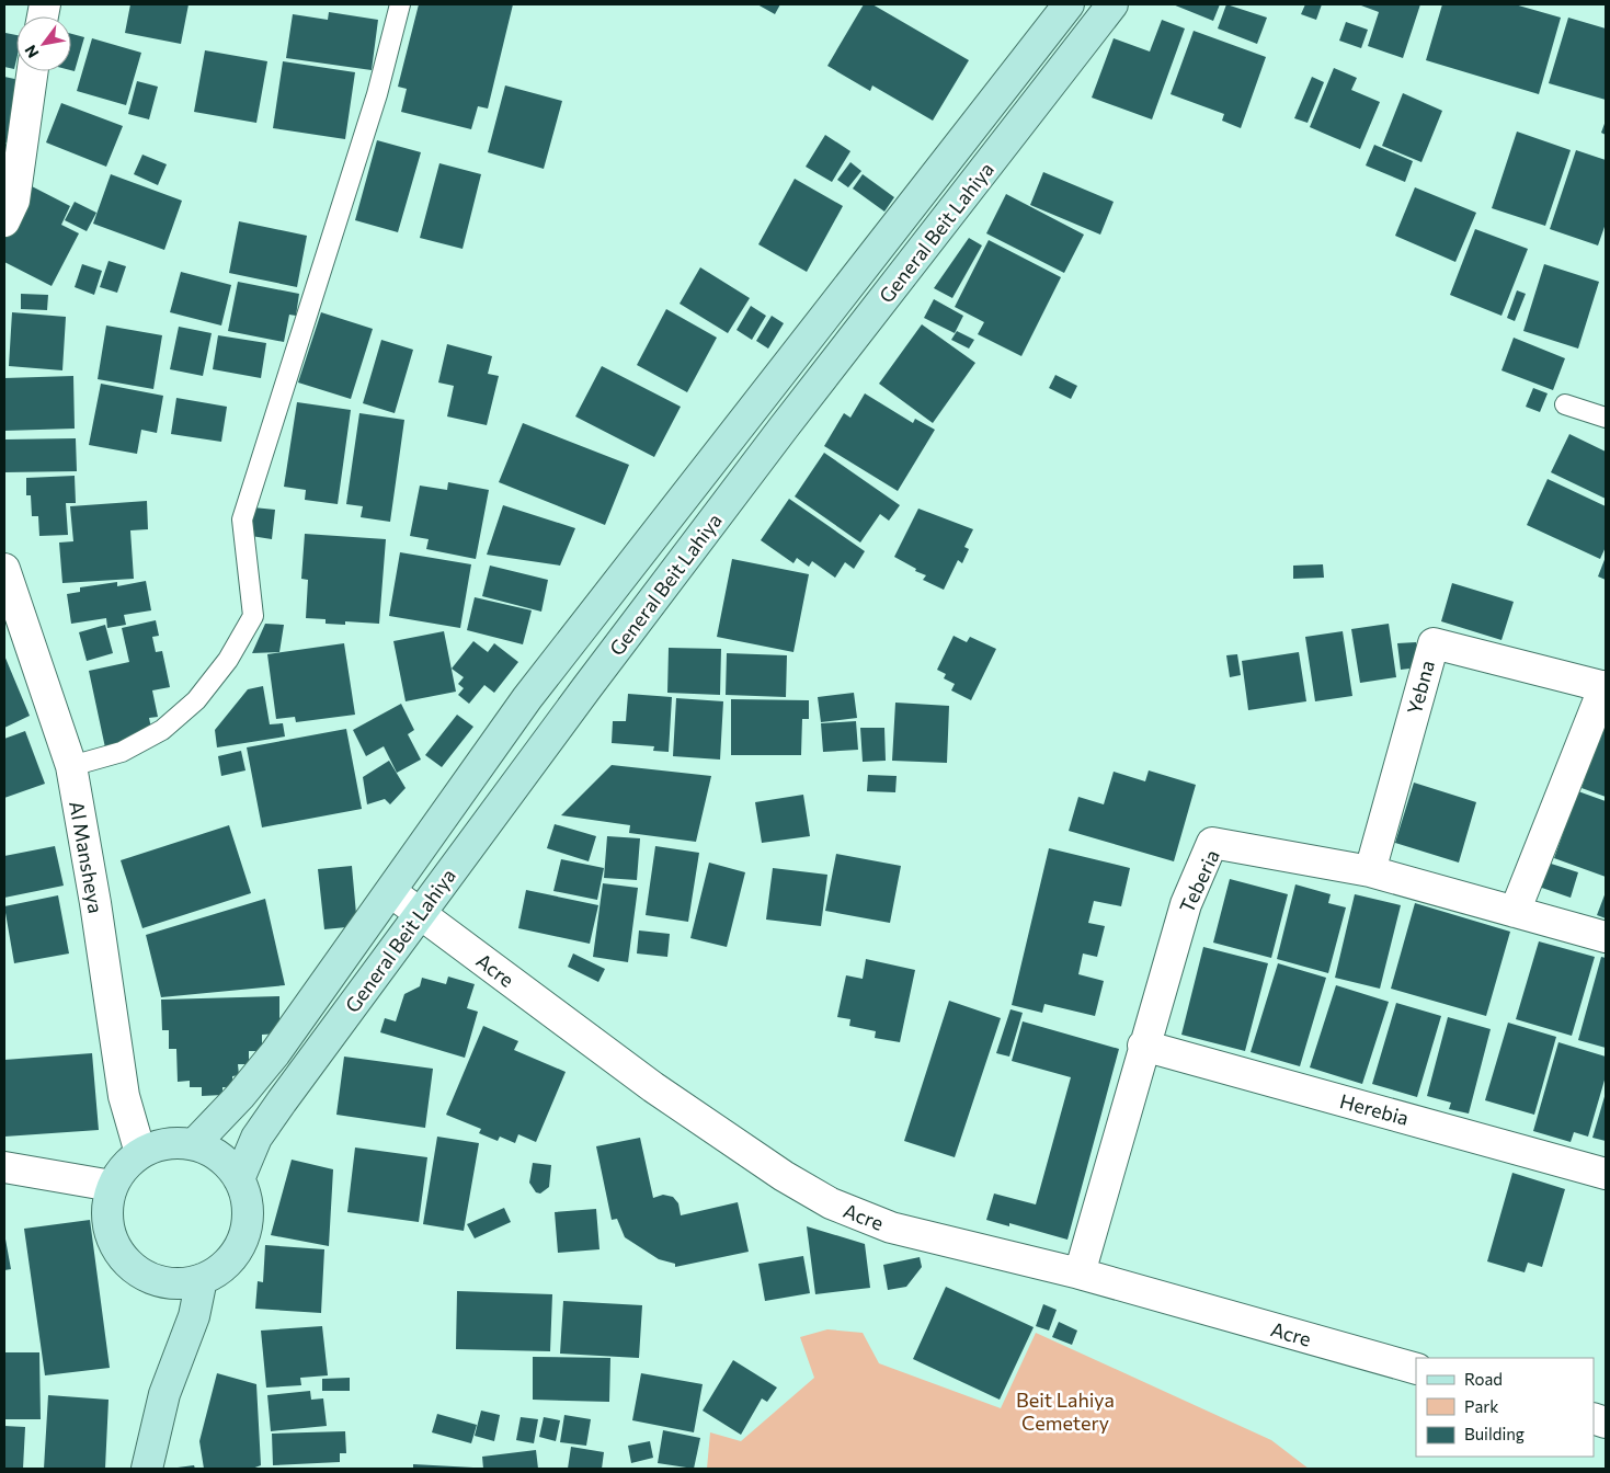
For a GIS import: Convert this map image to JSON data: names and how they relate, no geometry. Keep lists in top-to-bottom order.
{
  "streets": {
    "main road": ["General Beit Lahiya"],
    "street": [
      "Yebna",
      "Al Mansheya",
      "Teberia",
      "Acre",
      "Herebia"
    ]
  },
  "crossings": [
    ["General Beit Lahiya", "Al Mansheya"],
    ["General Beit Lahiya", "Acre"],
    ["Yebna", "Teberia"],
    ["Teberia", "Acre"],
    ["Teberia", "Herebia"]
  ],
  "parks": ["Beit Lahiya Cemetery"],
  "legend": ["Road", "Park", "Building"],
  "north": "bottom left"
}
